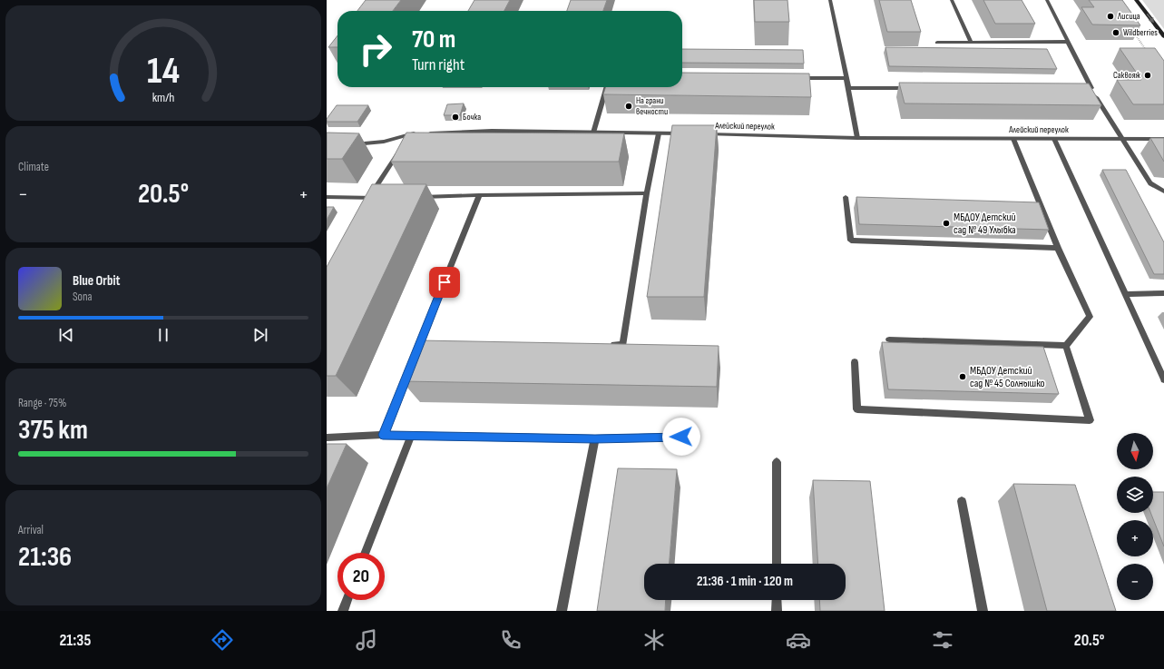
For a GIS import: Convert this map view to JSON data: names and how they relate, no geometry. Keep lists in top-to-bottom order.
{
  "streets": {
    "street": ["Алейский переулок"]
  },
  "places": [
    "Лисица",
    "Wildberries",
    "Саквояж",
    "На грани вечности",
    "Бочка",
    "МБДОУ Детский сад № 49 Улыбка",
    "МБДОУ Детский сад № 45 Солнышко"
  ],
  "north": "bottom",
  "page": {
    "turn": ["70 m", "Turn right"],
    "tile": [
      "Climate",
      ["Range · 75%", "375 km"],
      ["Arrival", "21:36"]
    ],
    "heat": ["−", "20.5°", "+"],
    "song": ["Blue Orbit", "Sona"],
    "map_buttons": ["+", "−"],
    "limit": "20",
    "trip": "21:36 · 1 min · 120 m",
    "tabs": ["21:35", "20.5°"],
    "gauge": ["14", "km/h"]
  }
}
